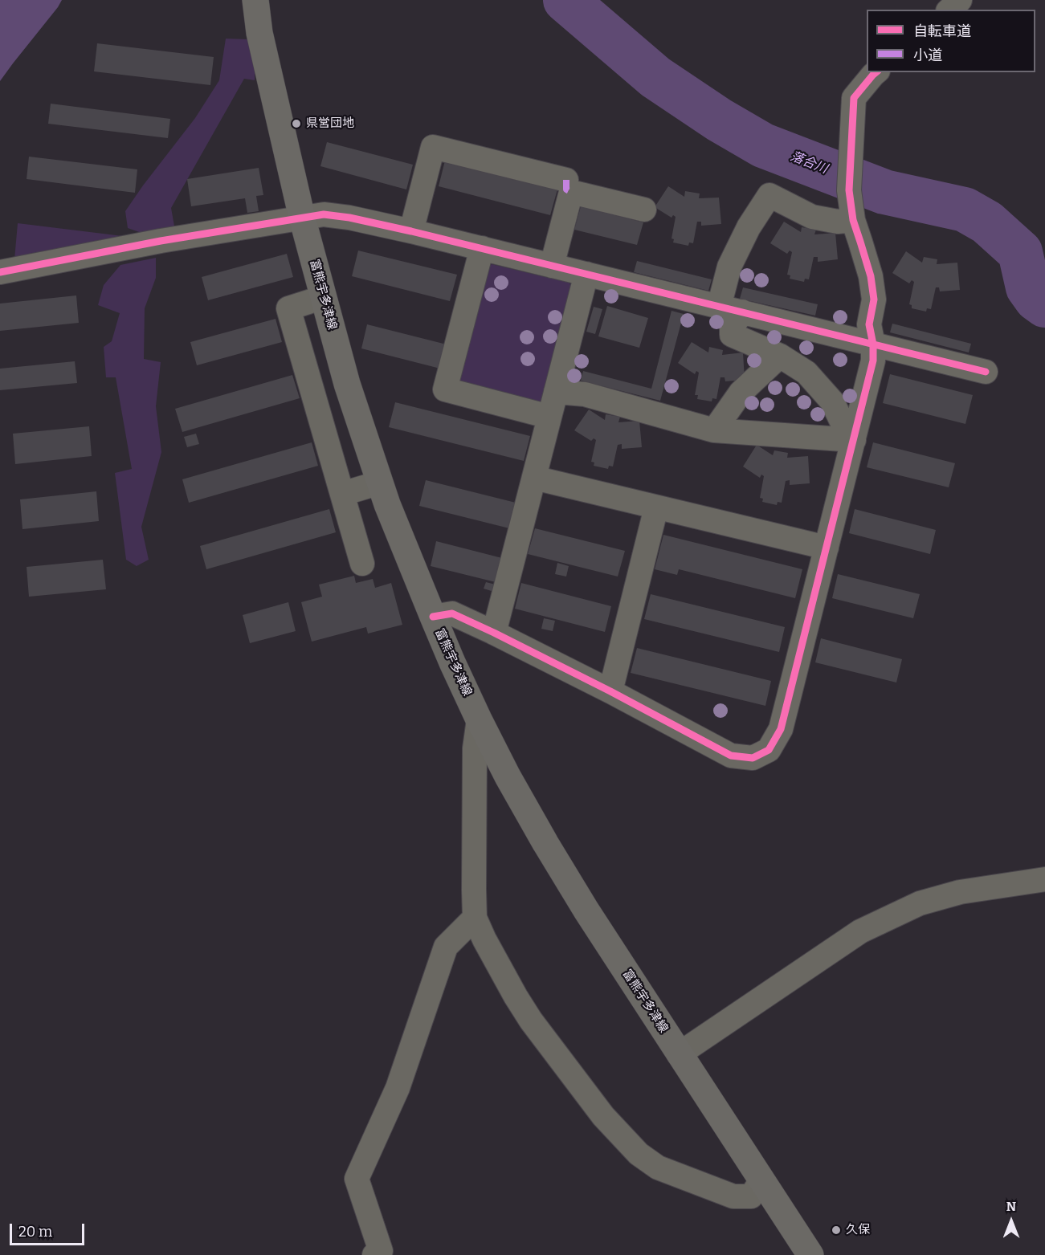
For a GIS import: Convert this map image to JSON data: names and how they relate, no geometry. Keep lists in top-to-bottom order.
{
  "streets": {
    "main road": ["富熊宇多津線"]
  },
  "water": ["落合川"],
  "places": ["県営団地", "久保"],
  "legend": ["自転車道", "小道"],
  "scale_bar": "20 m",
  "north": "top"
}
